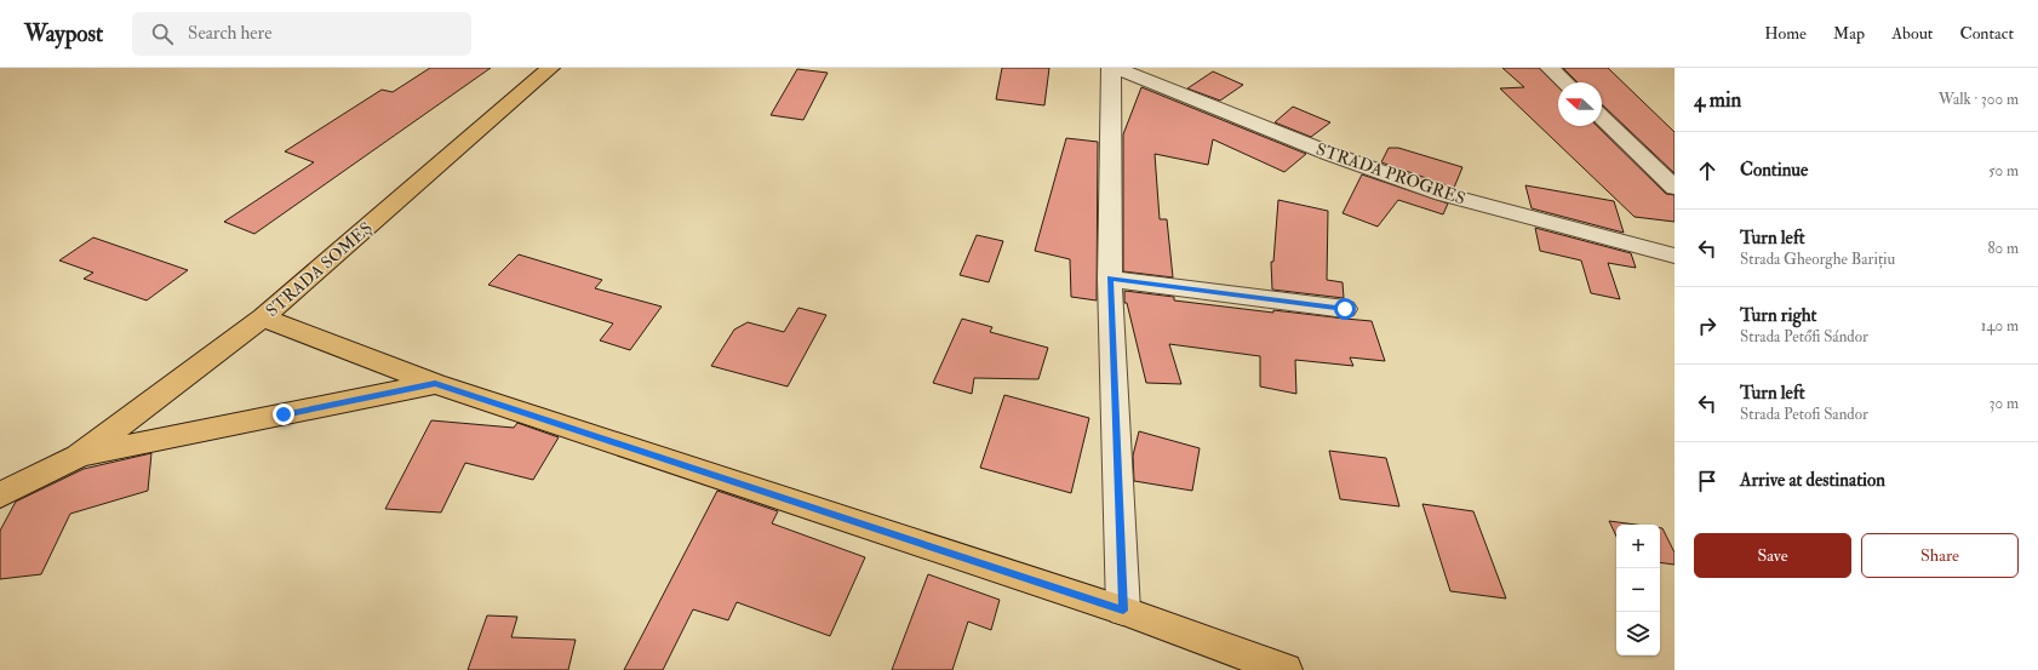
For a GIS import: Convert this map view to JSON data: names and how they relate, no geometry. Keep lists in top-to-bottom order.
{
  "streets": {
    "main road": ["STRADA SOMEȘ"],
    "street": ["STRADA PROGRES"]
  },
  "north": "left",
  "page": {
    "header": "Waypost",
    "search": "Search here",
    "nav": [
      "Home",
      "Map",
      "About",
      "Contact"
    ],
    "heading": ["4 min", "Walk · 300 m"],
    "list": [
      ["Continue", "50 m"],
      ["Turn left", "Strada Gheorghe Barițiu", "80 m"],
      ["Turn right", "Strada Petőfi Sándor", "140 m"],
      ["Turn left", "Strada Petofi Sandor", "30 m"],
      "Arrive at destination"
    ],
    "buttons": ["Save", "Share"],
    "map_buttons": ["+", "−"]
  }
}
